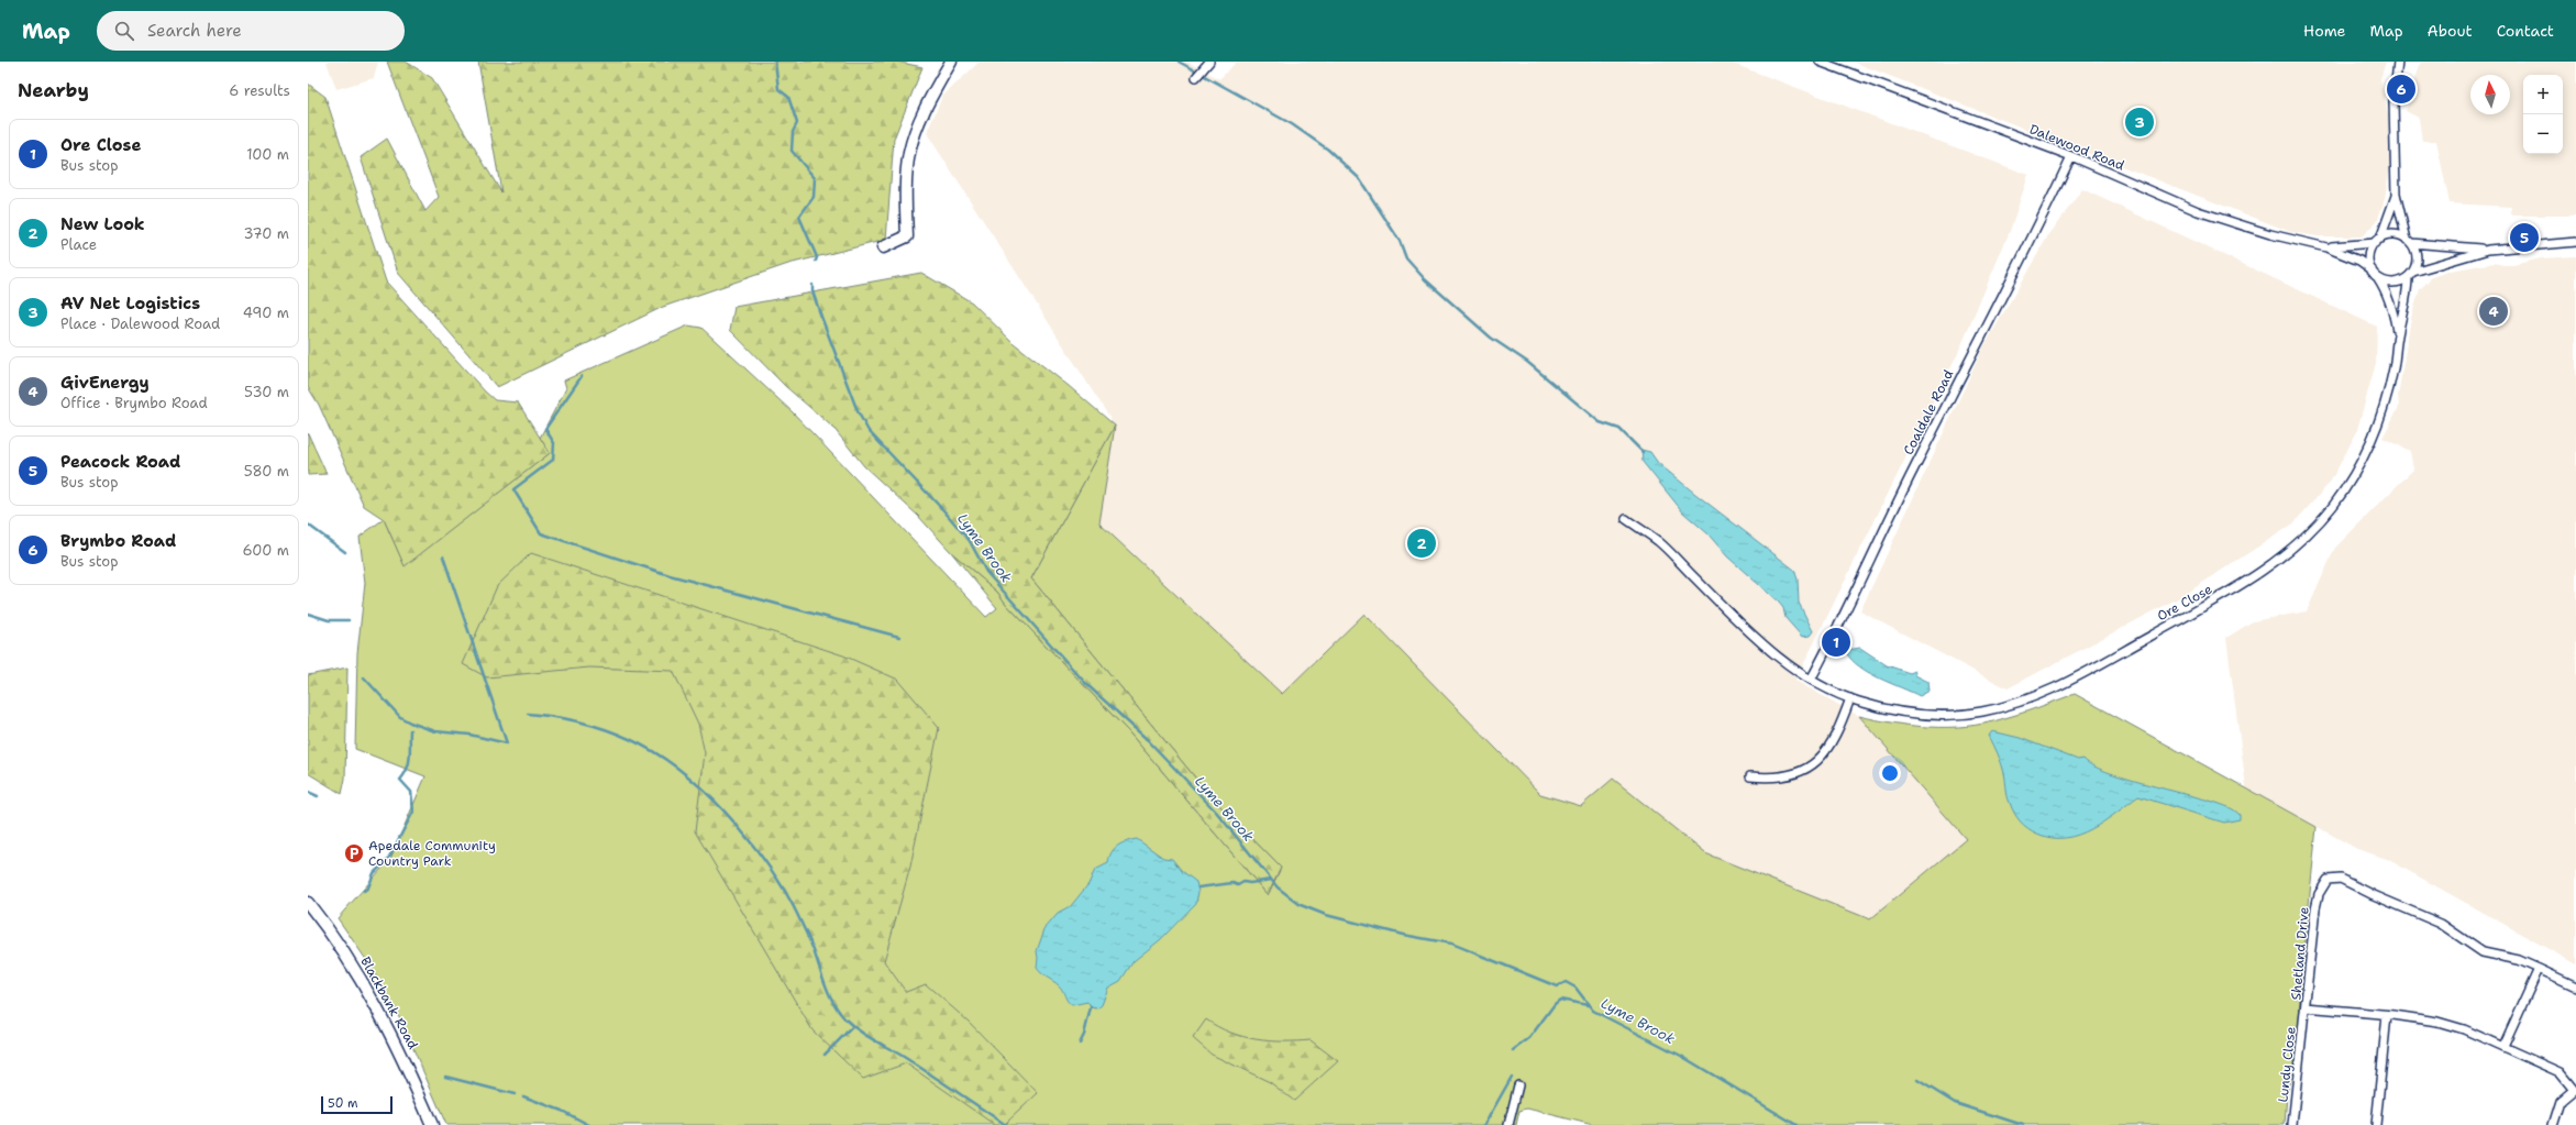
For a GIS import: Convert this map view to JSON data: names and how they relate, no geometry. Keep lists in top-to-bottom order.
{
  "streets": {
    "main road": ["Blackbank Road"],
    "street": [
      "Dalewood Road",
      "Coaldale Road",
      "Ore Close",
      "Shetland Drive",
      "Lundy Close"
    ]
  },
  "crossings": [
    ["Dalewood Road", "Coaldale Road"],
    ["Dalewood Road", "Ore Close"],
    ["Coaldale Road", "Ore Close"],
    ["Shetland Drive", "Lundy Close"]
  ],
  "water": ["Lyme Brook"],
  "places": {
    "parking": ["Apedale Community Country Park"]
  },
  "scale_bar": "50 m",
  "north": "top",
  "page": {
    "header": "Map",
    "search": "Search here",
    "nav": [
      "Home",
      "Map",
      "About",
      "Contact"
    ],
    "heading": ["Nearby", "6 results"],
    "pins": [
      "6",
      "3",
      "5",
      "4",
      "2",
      "1"
    ],
    "map_buttons": ["+", "−"],
    "list": [
      {
        "mark": "1",
        "name": "Ore Close",
        "note": "Bus stop",
        "value": "100 m"
      },
      {
        "mark": "2",
        "name": "New Look",
        "note": "Place",
        "value": "370 m"
      },
      {
        "mark": "3",
        "name": "AV Net Logistics",
        "note": "Place · Dalewood Road",
        "value": "490 m"
      },
      {
        "mark": "4",
        "name": "GivEnergy",
        "note": "Office · Brymbo Road",
        "value": "530 m"
      },
      {
        "mark": "5",
        "name": "Peacock Road",
        "note": "Bus stop",
        "value": "580 m"
      },
      {
        "mark": "6",
        "name": "Brymbo Road",
        "note": "Bus stop",
        "value": "600 m"
      }
    ],
    "scale": "50 m"
  }
}
